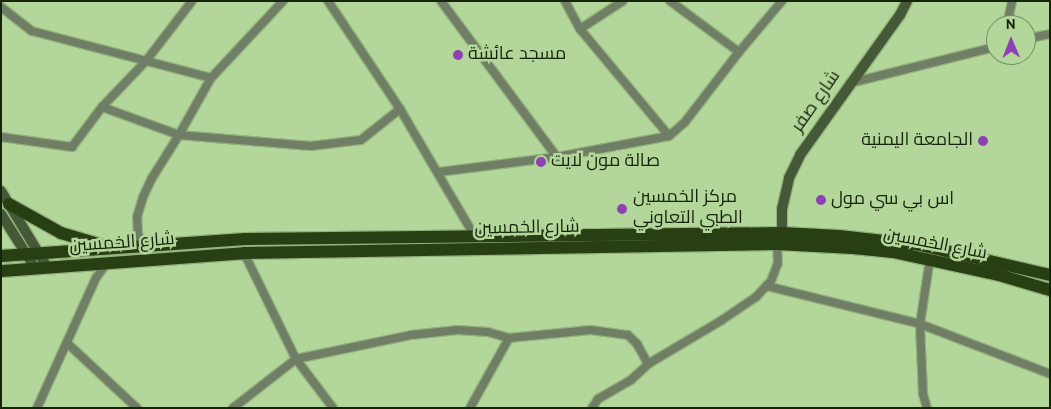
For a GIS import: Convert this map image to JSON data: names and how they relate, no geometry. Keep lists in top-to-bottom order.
{
  "streets": {
    "main road": ["شارع الخمسين"],
    "street": ["شارع صفر"]
  },
  "crossings": [
    ["شارع صفر", "شارع الخمسين"]
  ],
  "places": [
    "مسجد عائشة",
    "الجامعة اليمنية",
    "صالة مون لايت",
    "اس بي سي مول",
    "مركز الخمسين الطبي التعاوني"
  ],
  "north": "top"
}
